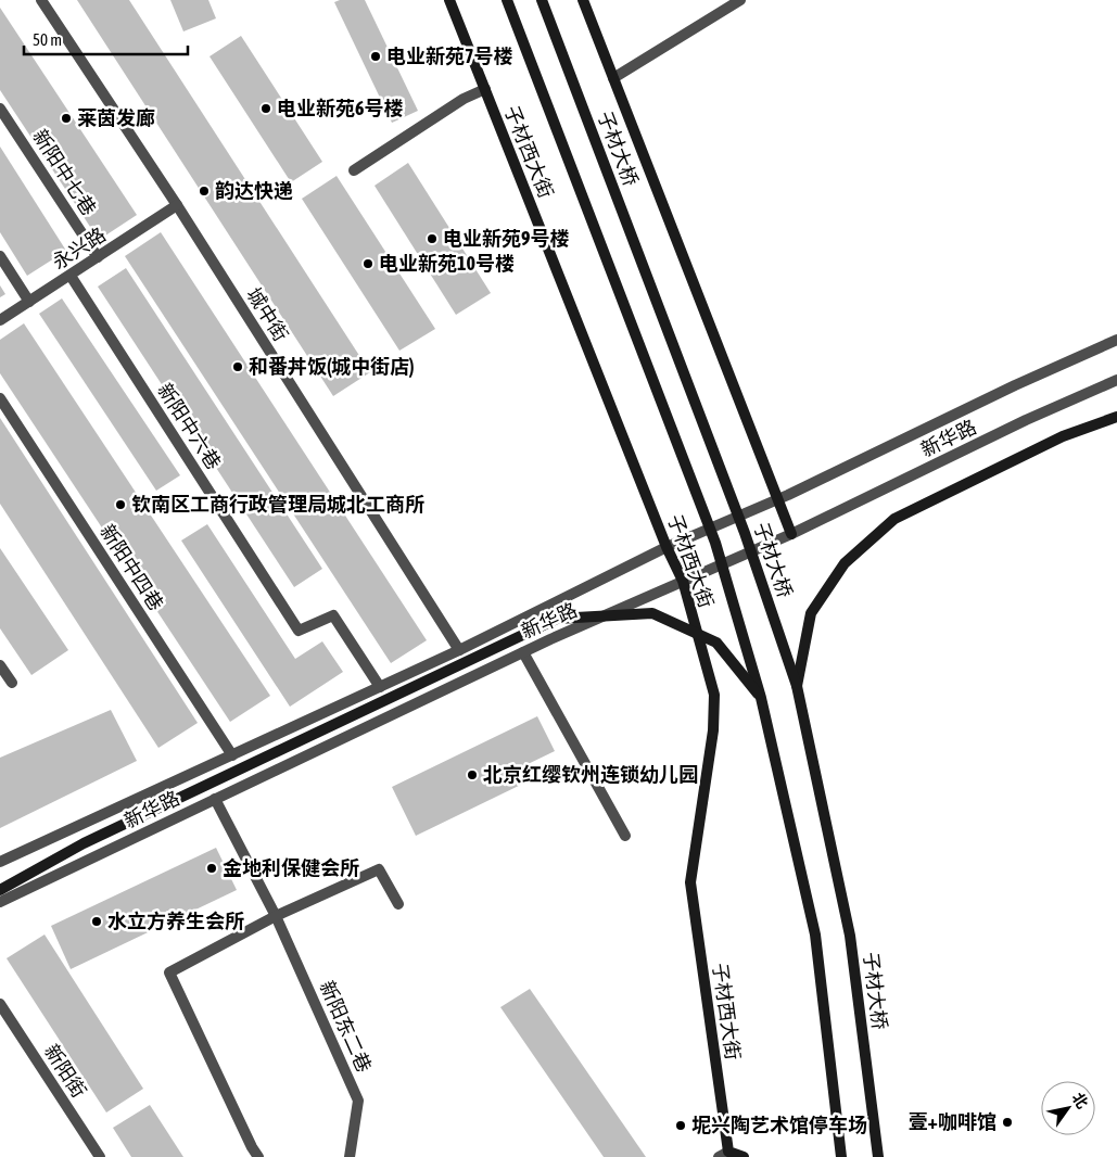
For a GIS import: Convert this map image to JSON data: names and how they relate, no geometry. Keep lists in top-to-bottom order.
{
  "streets": {
    "main road": ["子材大桥", "子材西大街"],
    "street": [
      "新阳中七巷",
      "永兴路",
      "城中街",
      "新阳中六巷",
      "新华路",
      "新阳中四巷",
      "新阳东二巷",
      "新阳街"
    ]
  },
  "crossings": [
    ["子材西大街", "新华路"],
    ["新阳中七巷", "永兴路"],
    ["永兴路", "城中街"],
    ["永兴路", "新阳中六巷"],
    ["城中街", "新华路"],
    ["新阳中六巷", "新华路"],
    ["新华路", "新阳中四巷"],
    ["新华路", "新阳东二巷"]
  ],
  "places": [
    "电业新苑7号楼",
    "电业新苑6号楼",
    "莱茵发廊",
    "韵达快递",
    "电业新苑9号楼",
    "电业新苑10号楼",
    "和番丼饭(城中街店)",
    "钦南区工商行政管理局城北工商所",
    "北京红缨钦州连锁幼儿园",
    "金地利保健会所",
    "水立方养生会所",
    "壹+咖啡馆",
    "坭兴陶艺术馆停车场"
  ],
  "scale_bar": "50 m",
  "north": "top right"
}
